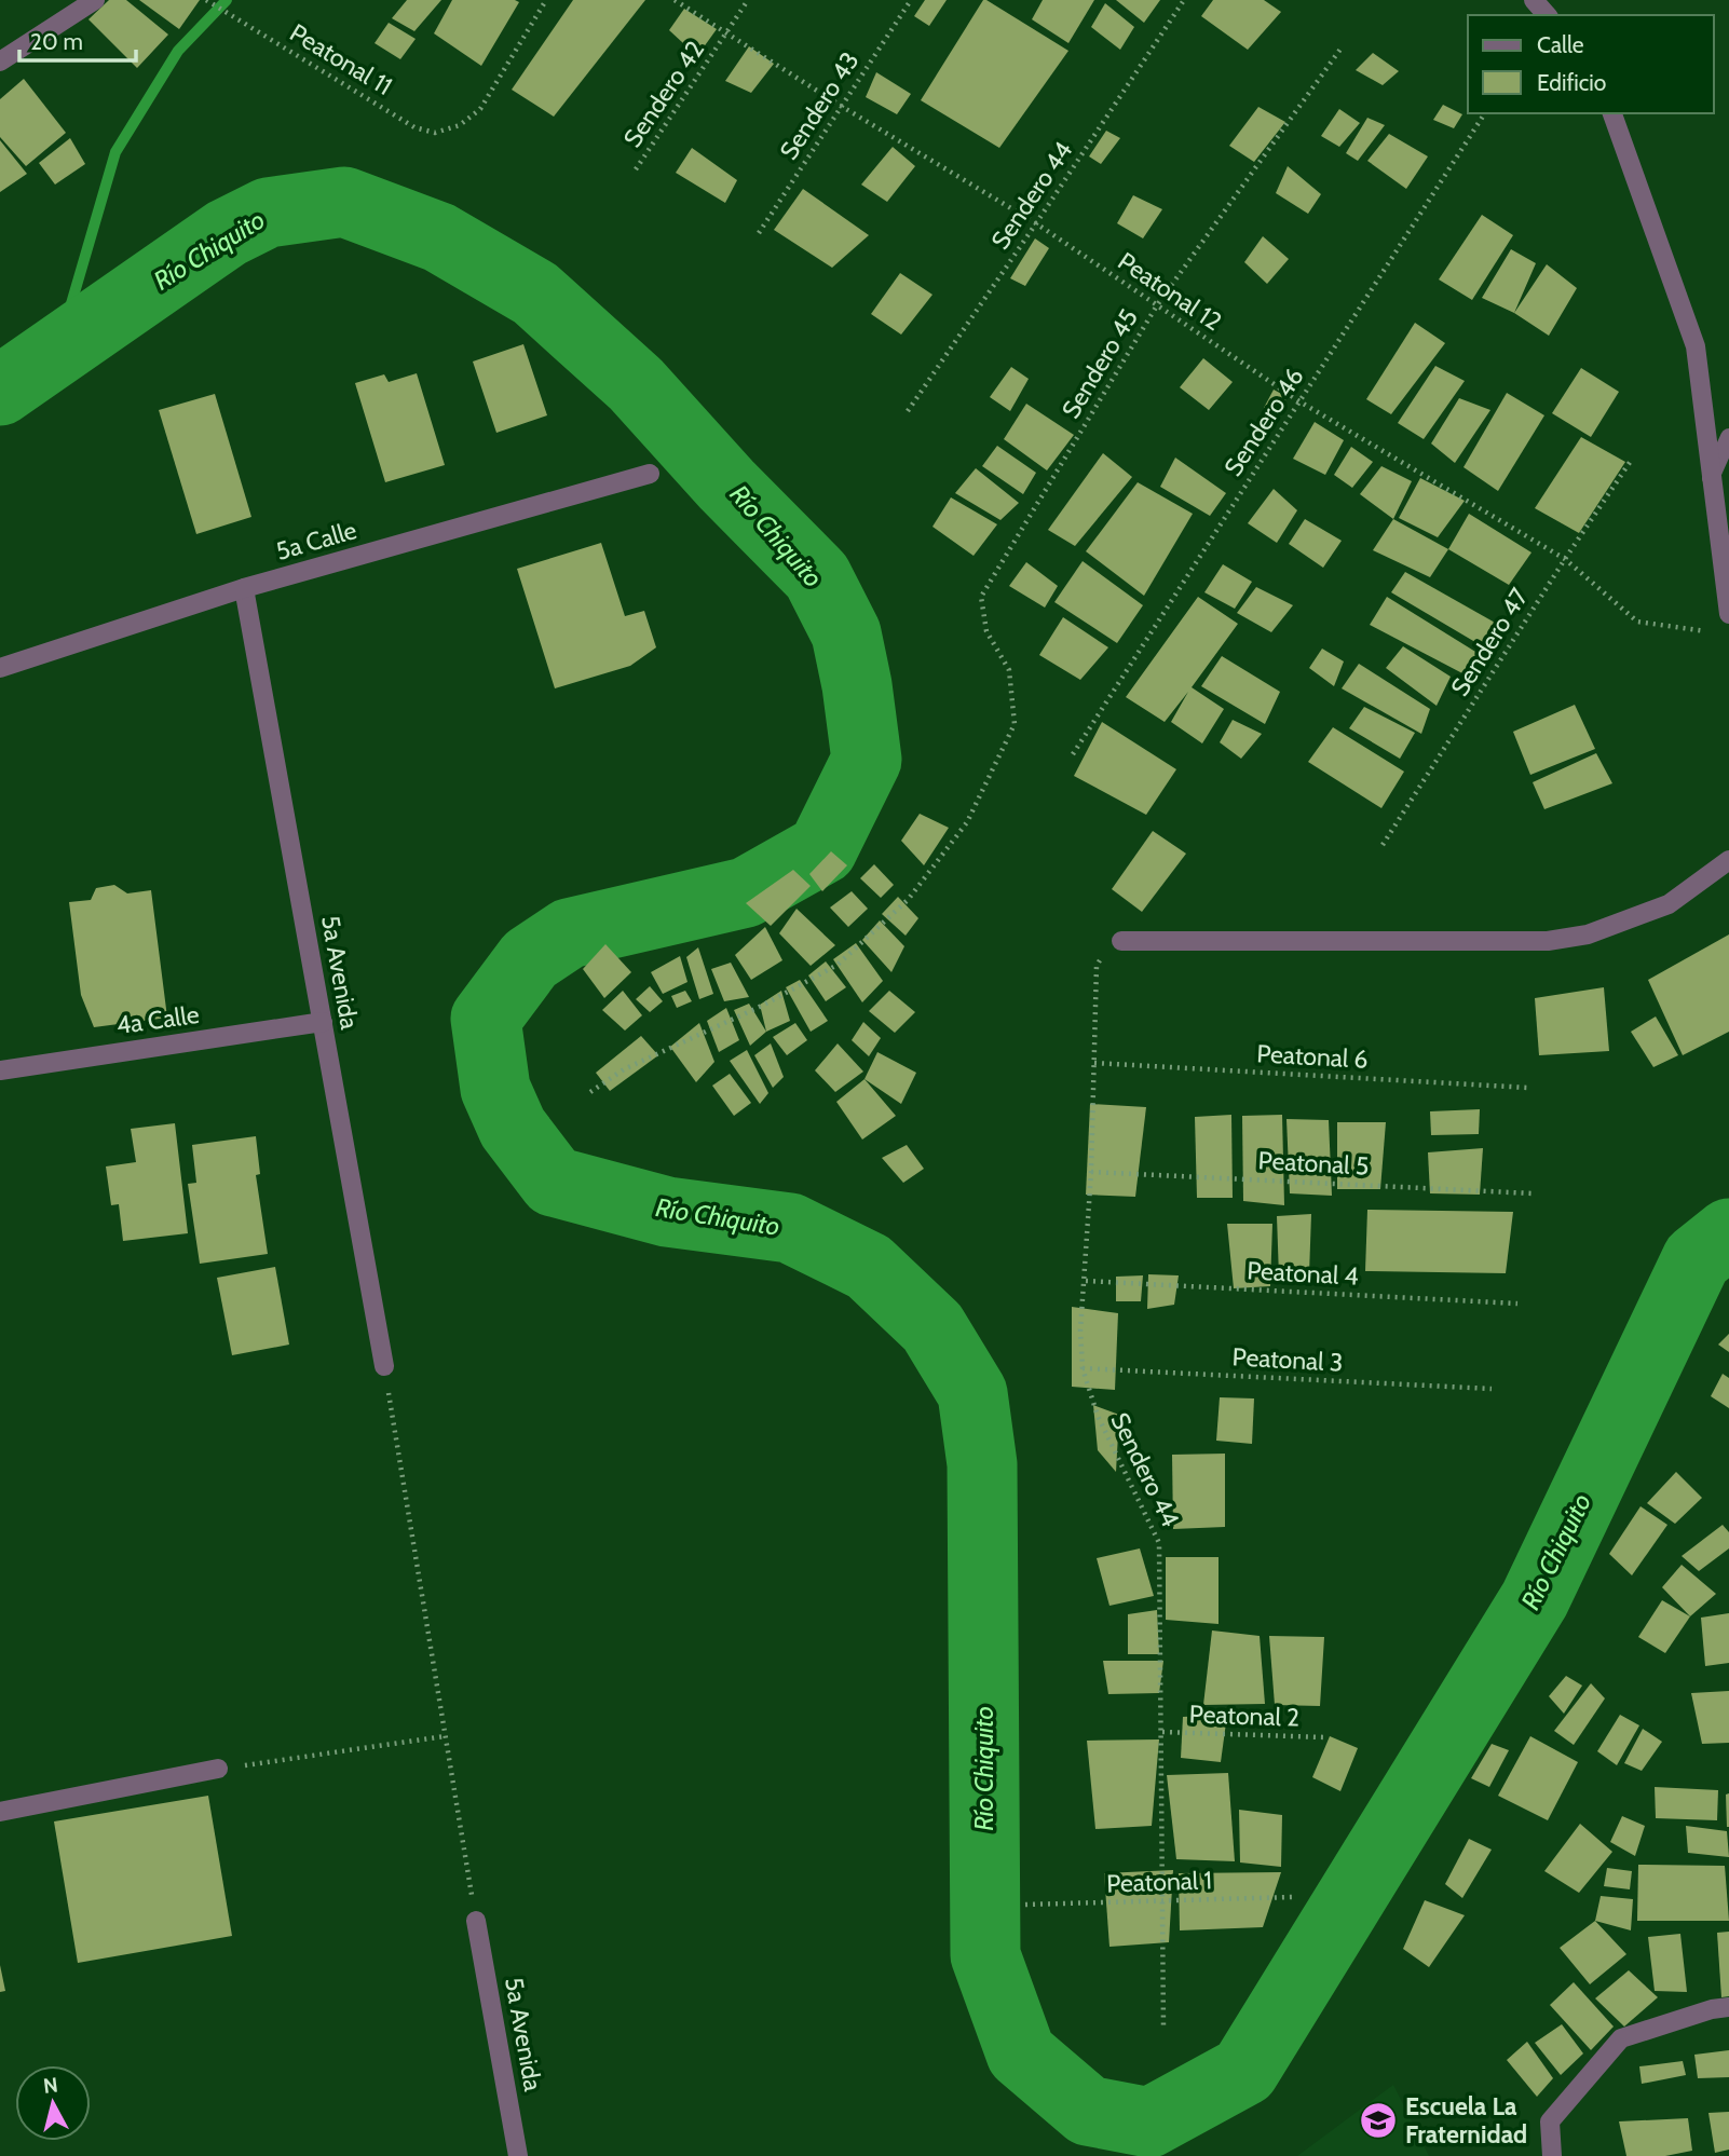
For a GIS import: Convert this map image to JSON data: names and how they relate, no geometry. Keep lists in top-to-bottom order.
{
  "streets": {
    "street": ["5a Calle", "5a Avenida", "4a Calle"],
    "path": [
      "Peatonal 11",
      "Sendero 42",
      "Sendero 43",
      "Sendero 44",
      "Peatonal 12",
      "Sendero 45",
      "Sendero 46",
      "Sendero 47",
      "Peatonal 6",
      "Peatonal 5",
      "Peatonal 4",
      "Peatonal 3",
      "Peatonal 2",
      "Peatonal 1"
    ]
  },
  "crossings": [
    ["Sendero 42", "Peatonal 12"],
    ["Sendero 43", "Peatonal 12"],
    ["Sendero 44", "Peatonal 12"],
    ["Sendero 44", "Peatonal 6"],
    ["Sendero 44", "Peatonal 5"],
    ["Sendero 44", "Peatonal 4"],
    ["Sendero 44", "Peatonal 3"],
    ["Sendero 44", "Peatonal 2"],
    ["Sendero 44", "Peatonal 1"],
    ["Peatonal 12", "Sendero 45"],
    ["Peatonal 12", "Sendero 46"],
    ["Peatonal 12", "Sendero 47"],
    ["5a Calle", "5a Avenida"],
    ["5a Avenida", "4a Calle"]
  ],
  "water": ["Río Chiquito"],
  "places": {
    "school or university": ["Escuela La Fraternidad"]
  },
  "legend": ["Calle", "Edificio"],
  "scale_bar": "20 m",
  "north": "top"
}
